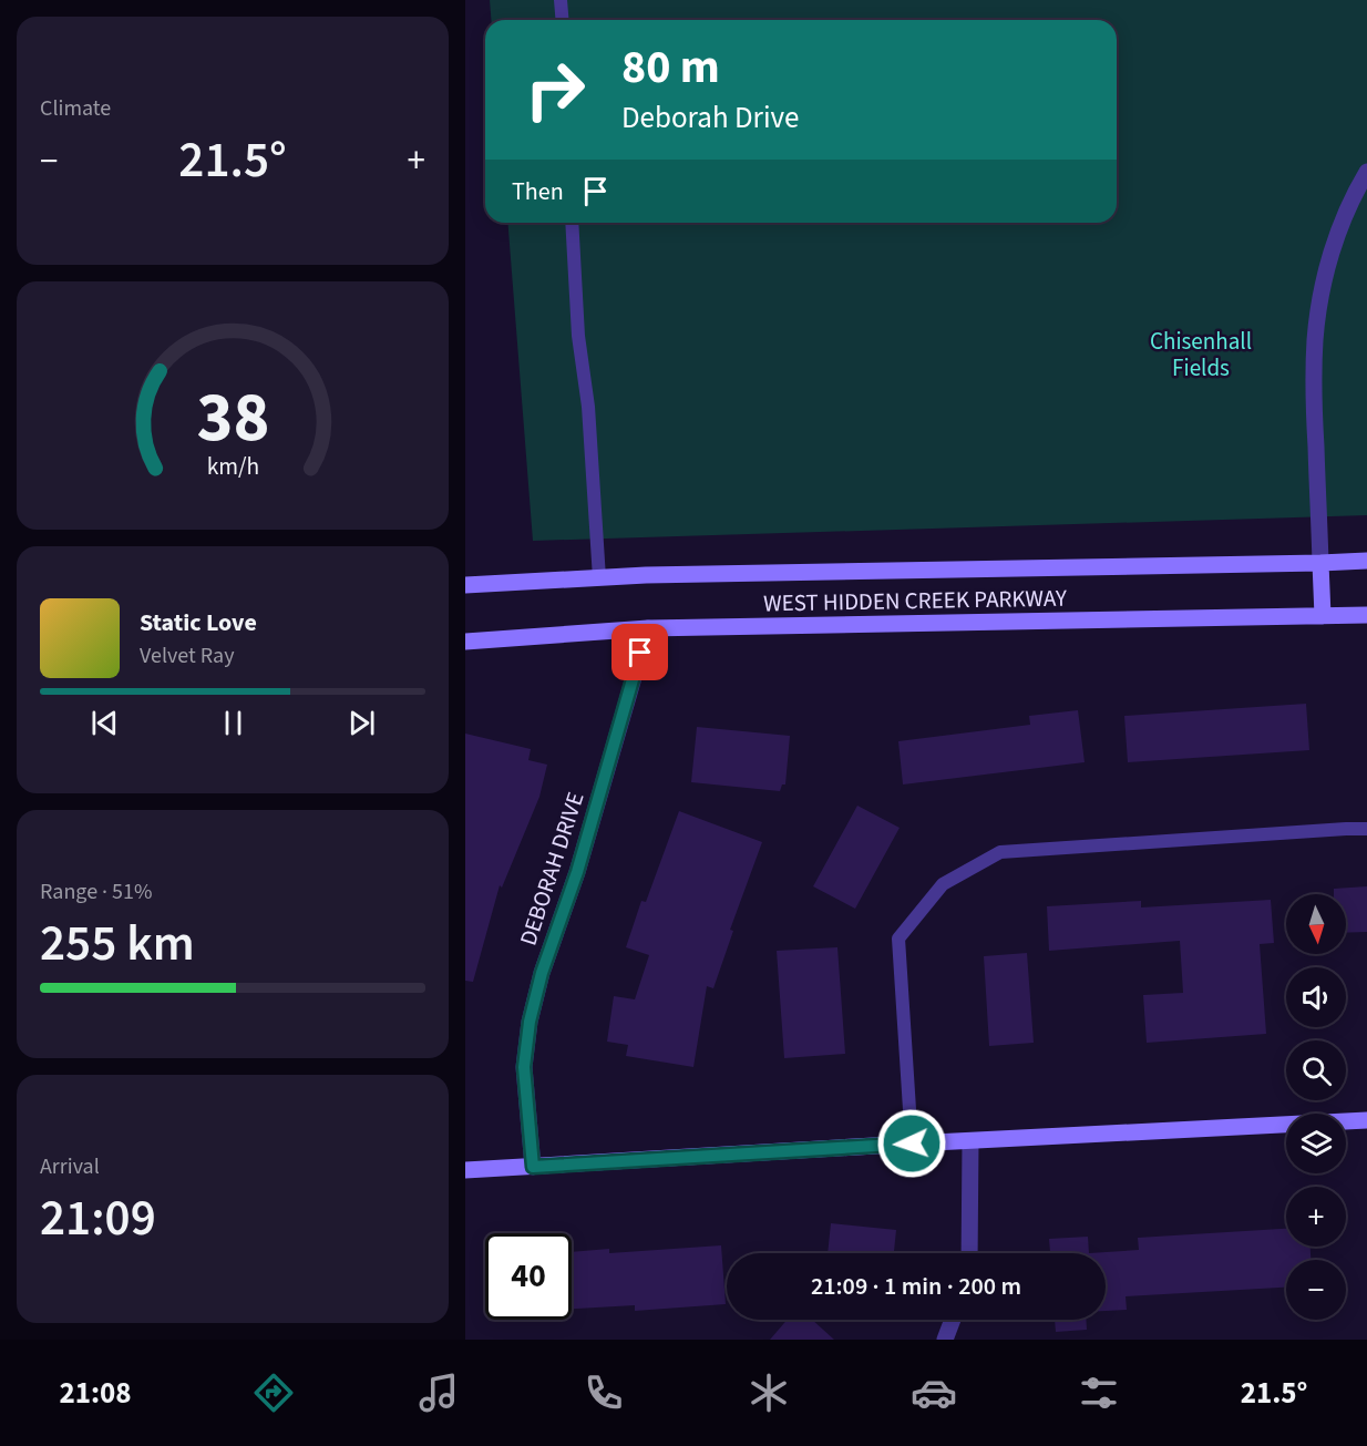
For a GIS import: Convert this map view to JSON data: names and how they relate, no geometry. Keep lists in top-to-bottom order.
{
  "streets": {
    "main road": ["WEST HIDDEN CREEK PARKWAY"],
    "street": ["DEBORAH DRIVE"]
  },
  "crossings": [
    ["WEST HIDDEN CREEK PARKWAY", "DEBORAH DRIVE"]
  ],
  "parks": ["Chisenhall Fields"],
  "north": "bottom",
  "page": {
    "tile": [
      "Climate",
      ["Range · 51%", "255 km"],
      ["Arrival", "21:09"]
    ],
    "turn": ["80 m", "Deborah Drive"],
    "heat": ["−", "21.5°", "+"],
    "then": "Then",
    "song": ["Static Love", "Velvet Ray"],
    "map_buttons": ["+", "−"],
    "limit": "40",
    "trip": "21:09 · 1 min · 200 m",
    "tabs": ["21:08", "21.5°"],
    "gauge": ["38", "km/h"]
  }
}
